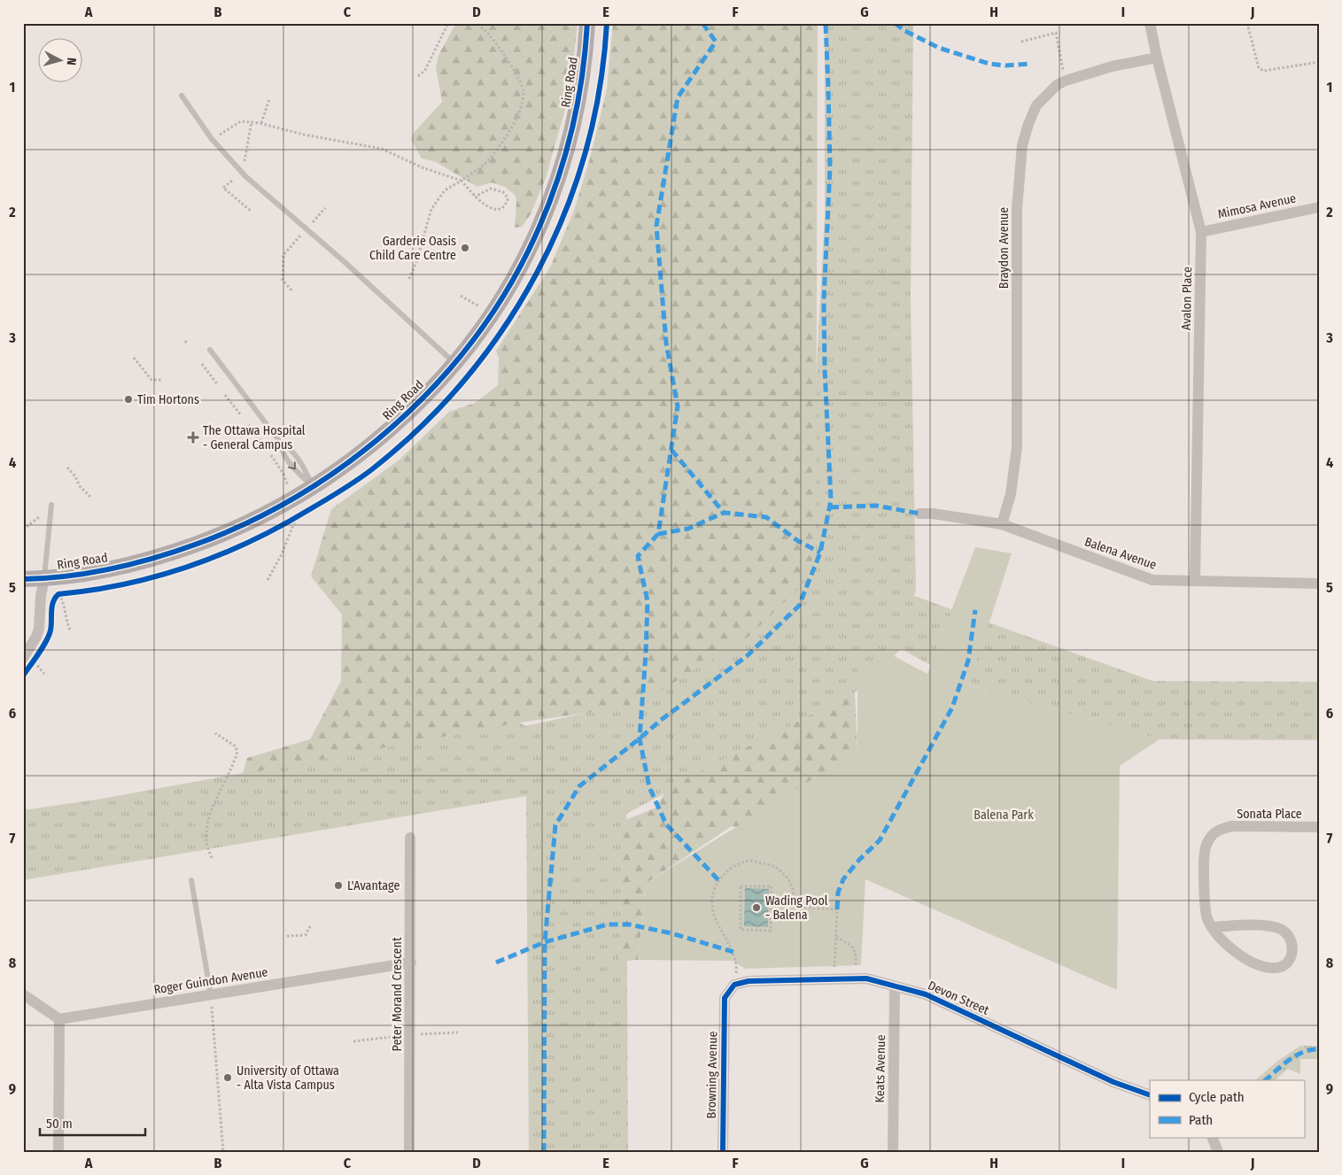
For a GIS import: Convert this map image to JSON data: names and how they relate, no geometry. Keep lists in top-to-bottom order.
{
  "streets": {
    "street": [
      "Ring Road",
      "Mimosa Avenue",
      "Braydon Avenue",
      "Avalon Place",
      "Balena Avenue",
      "Sonata Place",
      "Roger Guindon Avenue",
      "Peter Morand Crescent",
      "Devon Street",
      "Keats Avenue",
      "Browning Avenue"
    ]
  },
  "crossings": [
    ["Mimosa Avenue", "Avalon Place"],
    ["Braydon Avenue", "Avalon Place"],
    ["Braydon Avenue", "Balena Avenue"],
    ["Avalon Place", "Balena Avenue"],
    ["Roger Guindon Avenue", "Peter Morand Crescent"],
    ["Devon Street", "Keats Avenue"],
    ["Devon Street", "Browning Avenue"]
  ],
  "parks": ["Balena Park"],
  "places": {
    "other": [
      "Garderie Oasis Child Care Centre",
      "Tim Hortons",
      "L'Avantage",
      "Wading Pool - Balena",
      "University of Ottawa - Alta Vista Campus"
    ],
    "health": ["The Ottawa Hospital - General Campus"]
  },
  "legend": ["Cycle path", "Path"],
  "scale_bar": "50 m",
  "north": "right",
  "grid": {
    "columns": [
      "A",
      "B",
      "C",
      "D",
      "E",
      "F",
      "G",
      "H",
      "I",
      "J"
    ],
    "rows": [
      "1",
      "2",
      "3",
      "4",
      "5",
      "6",
      "7",
      "8",
      "9"
    ]
  }
}
